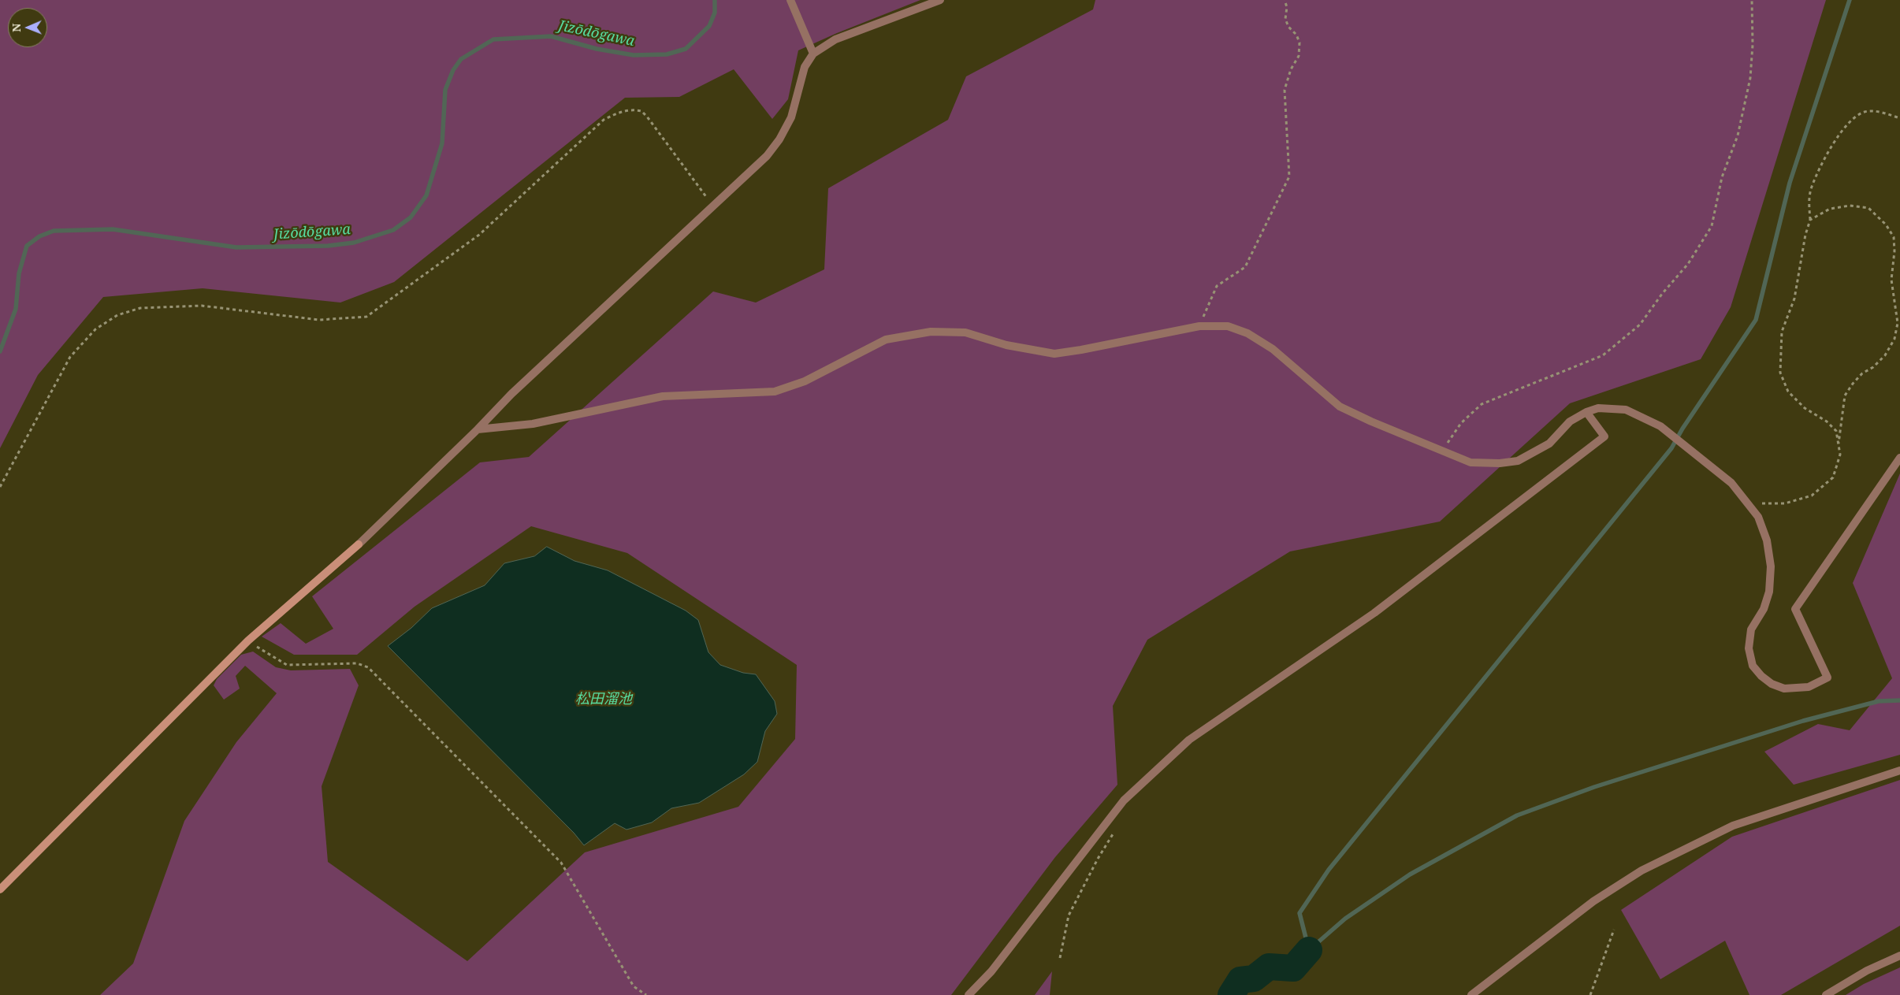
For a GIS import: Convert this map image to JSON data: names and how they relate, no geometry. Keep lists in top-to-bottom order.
{
  "water": ["Jizōdōgawa", "松田溜池"],
  "north": "left"
}
